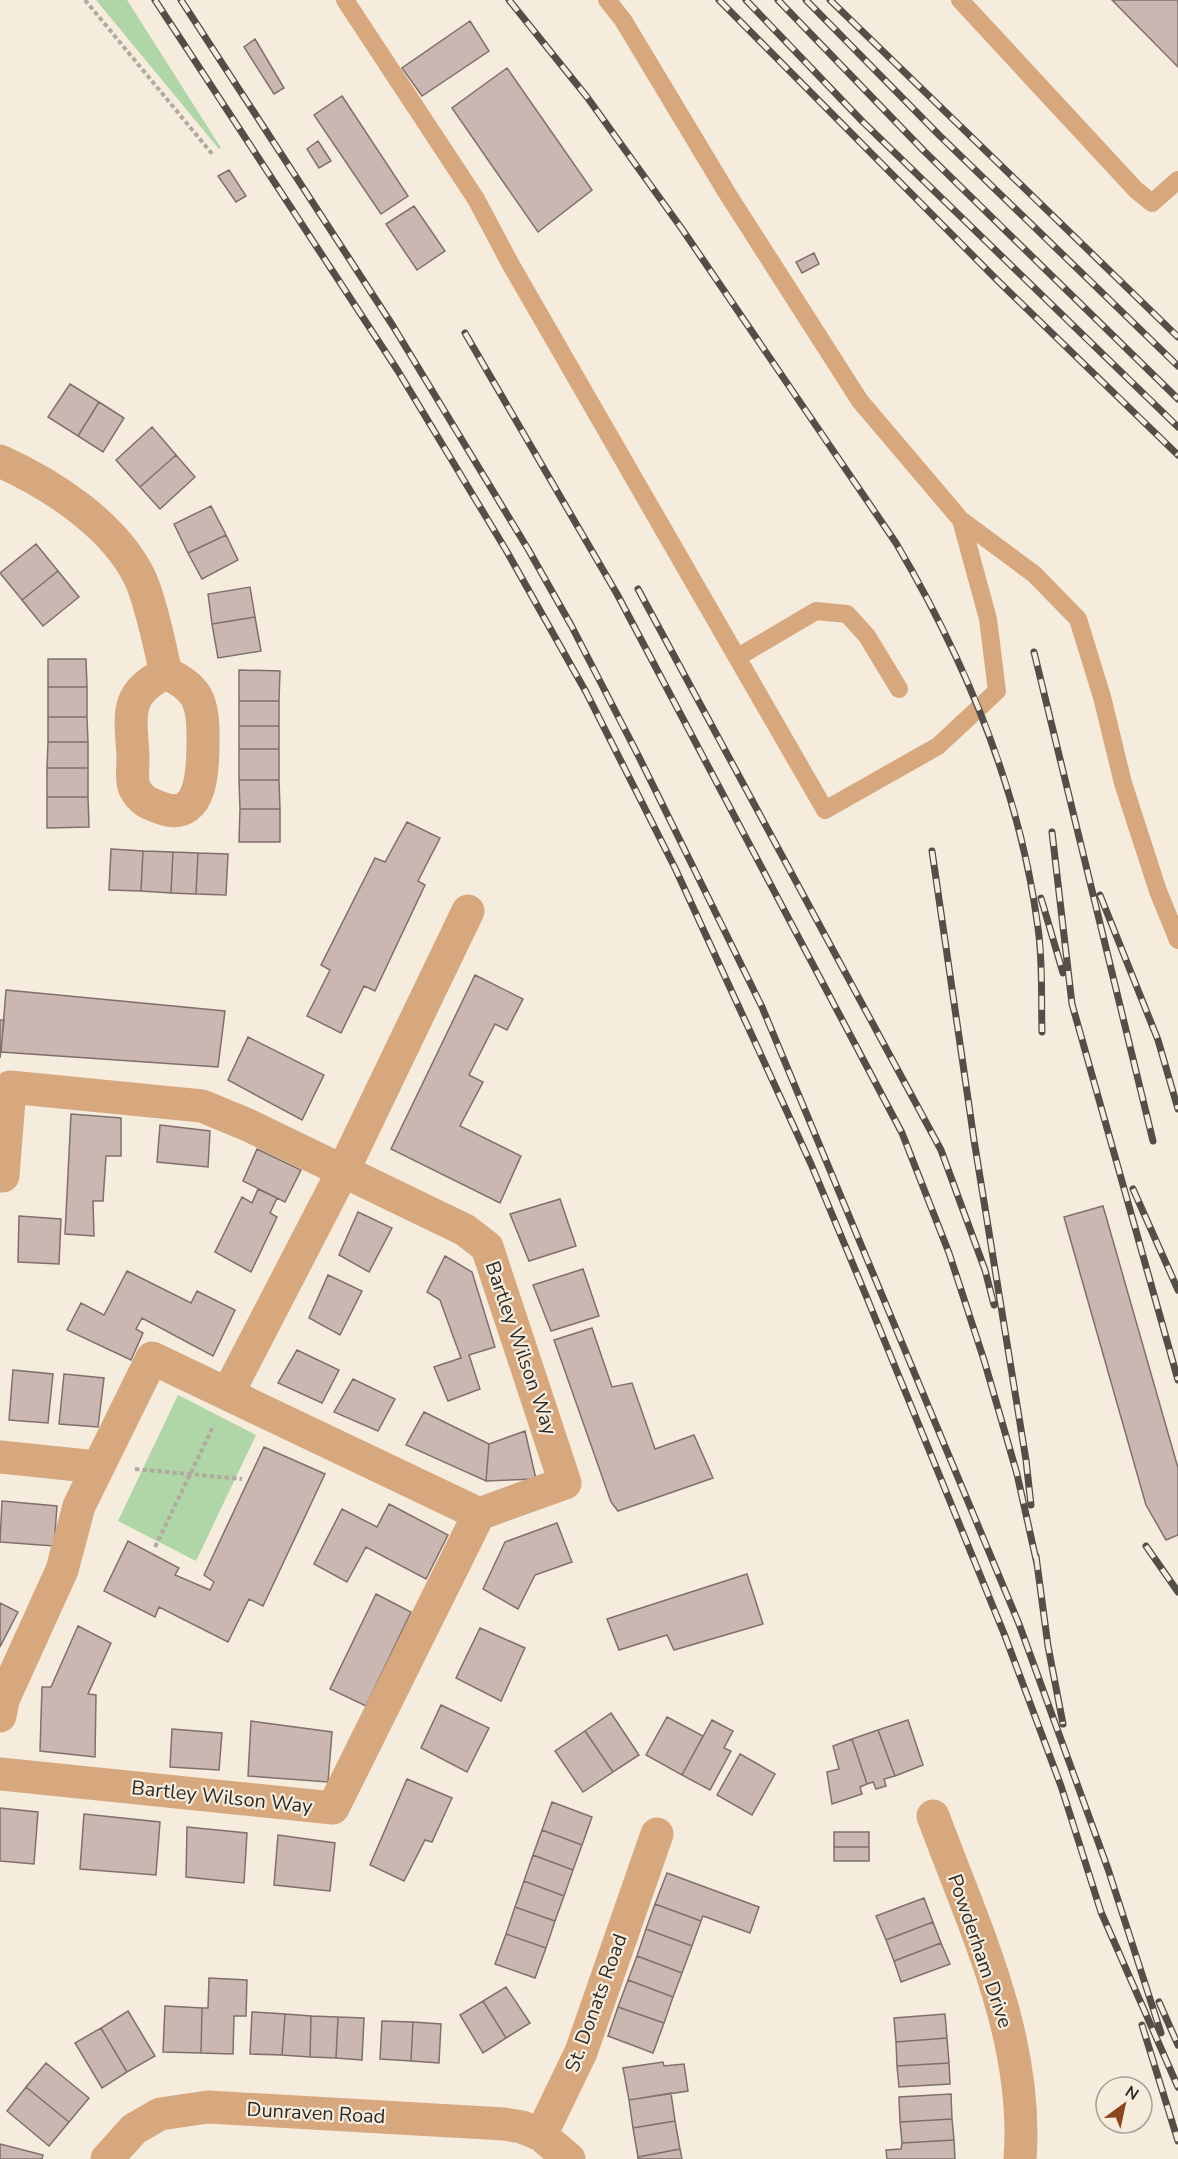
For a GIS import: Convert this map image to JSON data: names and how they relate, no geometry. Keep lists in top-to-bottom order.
{
  "streets": {
    "street": [
      "Bartley Wilson Way",
      "Powderham Drive",
      "St. Donats Road",
      "Dunraven Road"
    ]
  },
  "crossings": [
    ["St. Donats Road", "Dunraven Road"]
  ],
  "north": "top right"
}
